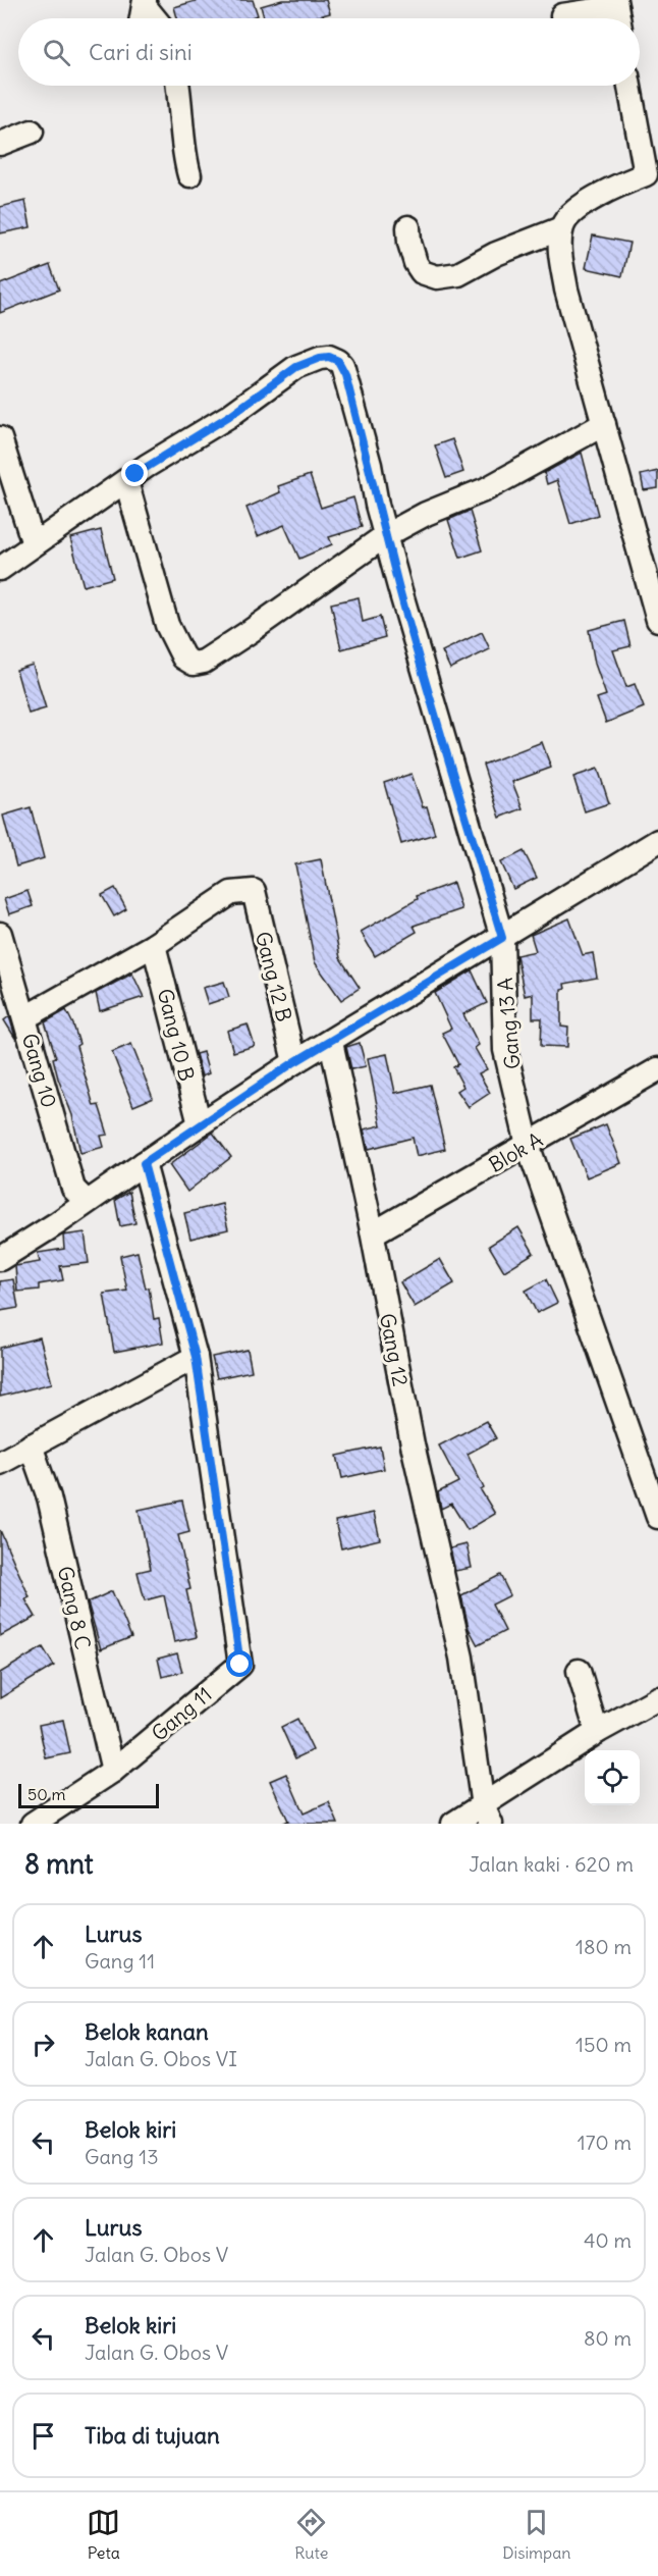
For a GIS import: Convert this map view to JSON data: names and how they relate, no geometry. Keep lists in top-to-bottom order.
{
  "streets": {
    "street": [
      "Gang 12 B",
      "Gang 13 A",
      "Gang 10 B",
      "Gang 10",
      "Blok A",
      "Gang 12",
      "Gang 8 C",
      "Gang 11"
    ]
  },
  "crossings": [
    ["Gang 12 B", "Gang 10 B"],
    ["Gang 13 A", "Blok A"],
    ["Blok A", "Gang 12"],
    ["Gang 8 C", "Gang 11"]
  ],
  "scale_bar": "50 m",
  "page": {
    "search": "Cari di sini",
    "scale": "50 m",
    "heading": ["8 mnt", "Jalan kaki · 620 m"],
    "list": [
      ["Lurus", "Gang 11", "180 m"],
      ["Belok kanan", "Jalan G. Obos VI", "150 m"],
      ["Belok kiri", "Gang 13", "170 m"],
      ["Lurus", "Jalan G. Obos V", "40 m"],
      ["Belok kiri", "Jalan G. Obos V", "80 m"],
      "Tiba di tujuan"
    ],
    "nav": ["Peta", "Rute", "Disimpan"]
  }
}
